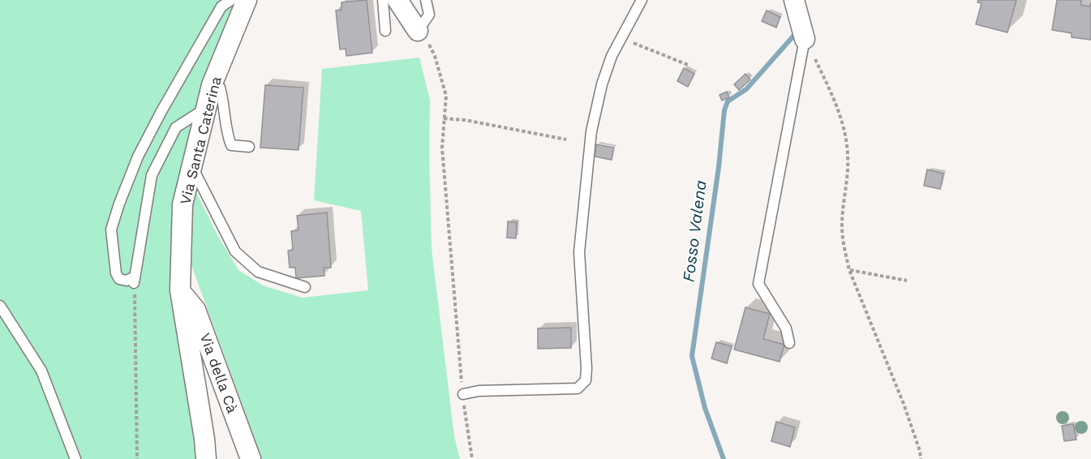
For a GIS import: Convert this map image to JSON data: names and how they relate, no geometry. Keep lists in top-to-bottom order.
{
  "streets": {
    "street": ["Via Santa Caterina", "Via della Cà"]
  },
  "crossings": [
    ["Via Santa Caterina", "Via della Cà"]
  ],
  "water": ["Fosso Valena"]
}
